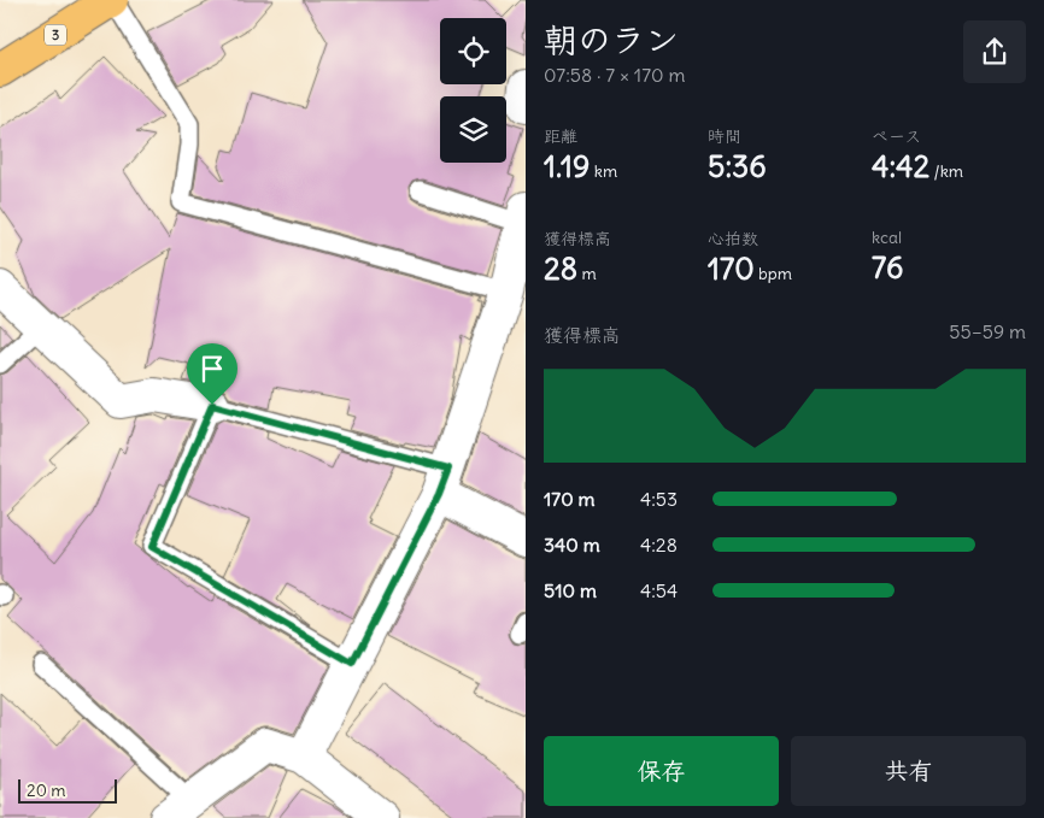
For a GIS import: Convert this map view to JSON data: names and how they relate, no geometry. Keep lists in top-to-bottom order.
{
  "streets": {
    "main road": ["3"]
  },
  "scale_bar": "20 m",
  "page": {
    "heading": ["朝のラン", "07:58 · 7 × 170 m"],
    "stats": [
      ["距離", "1.19 km"],
      ["時間", "5:36"],
      ["ペース", "4:42 /km"],
      ["獲得標高", "28 m"],
      ["心拍数", "170 bpm"],
      ["kcal", "76"]
    ],
    "chart": ["獲得標高", "55–59 m"],
    "list": [
      {
        "name": "170 m",
        "note": "4:53"
      },
      {
        "name": "340 m",
        "note": "4:28"
      },
      {
        "name": "510 m",
        "note": "4:54"
      }
    ],
    "buttons": ["保存", "共有"],
    "scale": "20 m"
  }
}
